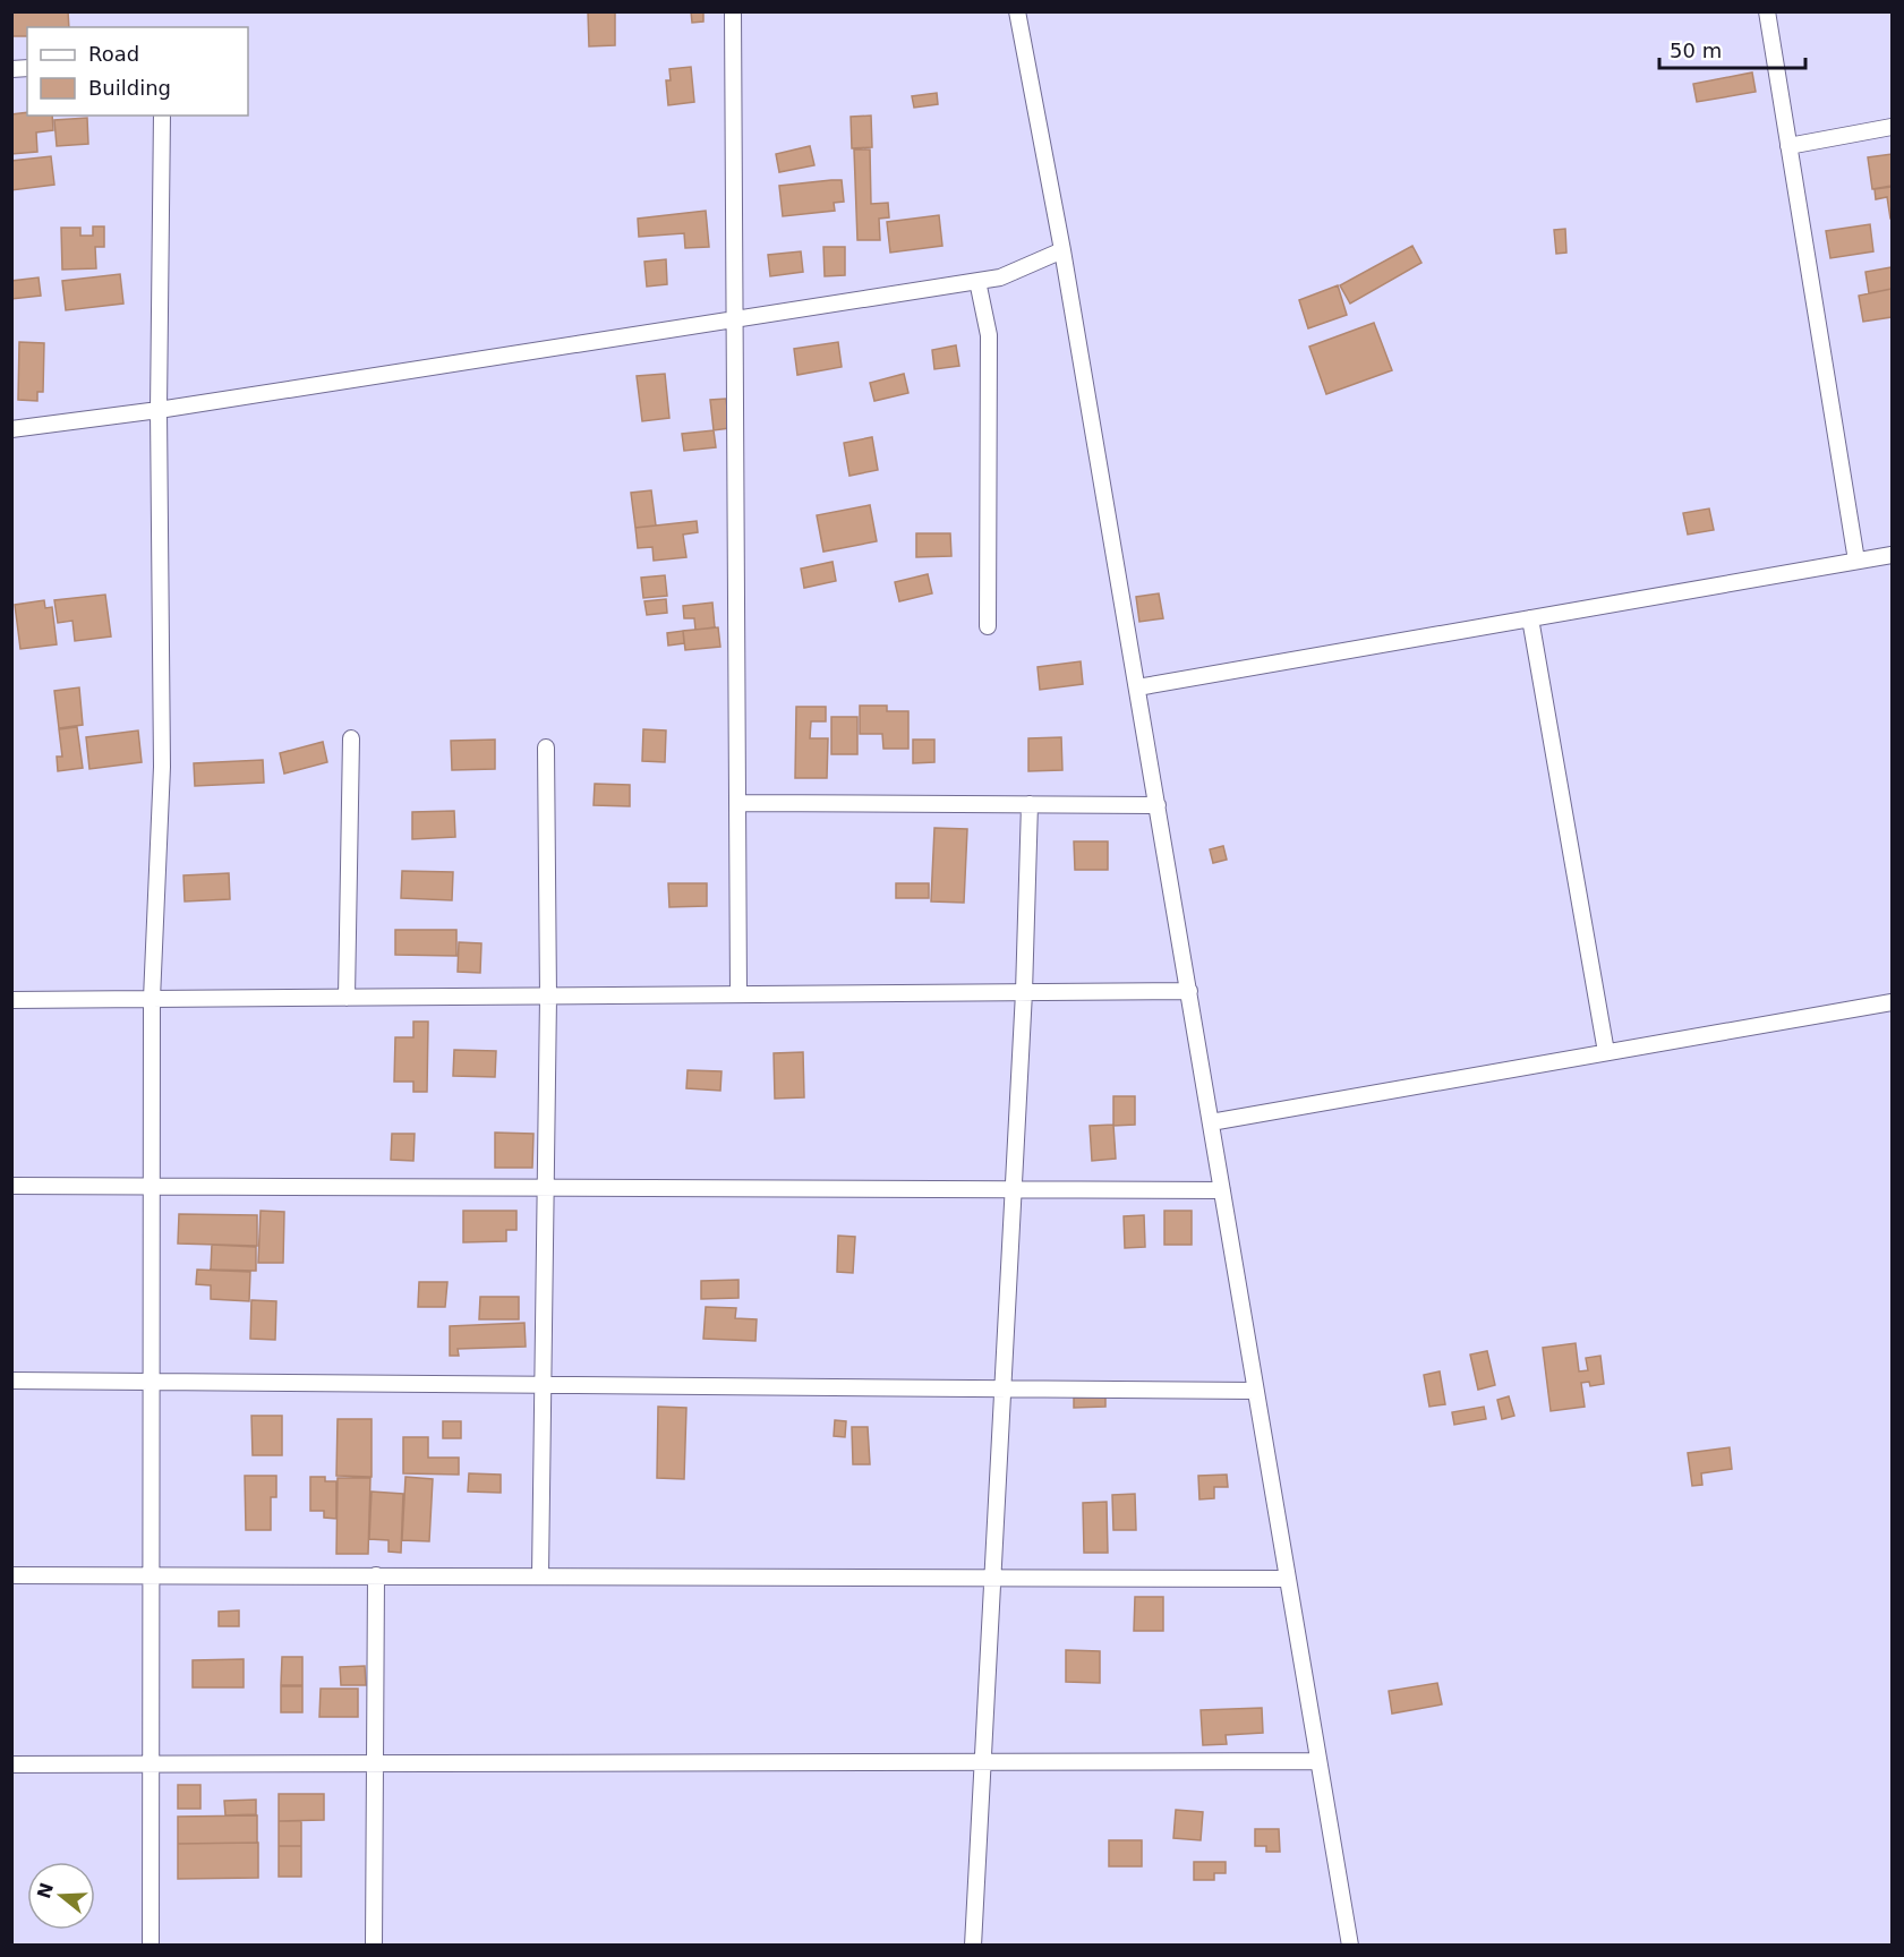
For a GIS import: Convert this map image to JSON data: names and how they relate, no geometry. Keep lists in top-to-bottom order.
{
  "legend": ["Road", "Building"],
  "scale_bar": "50 m",
  "north": "left"
}
